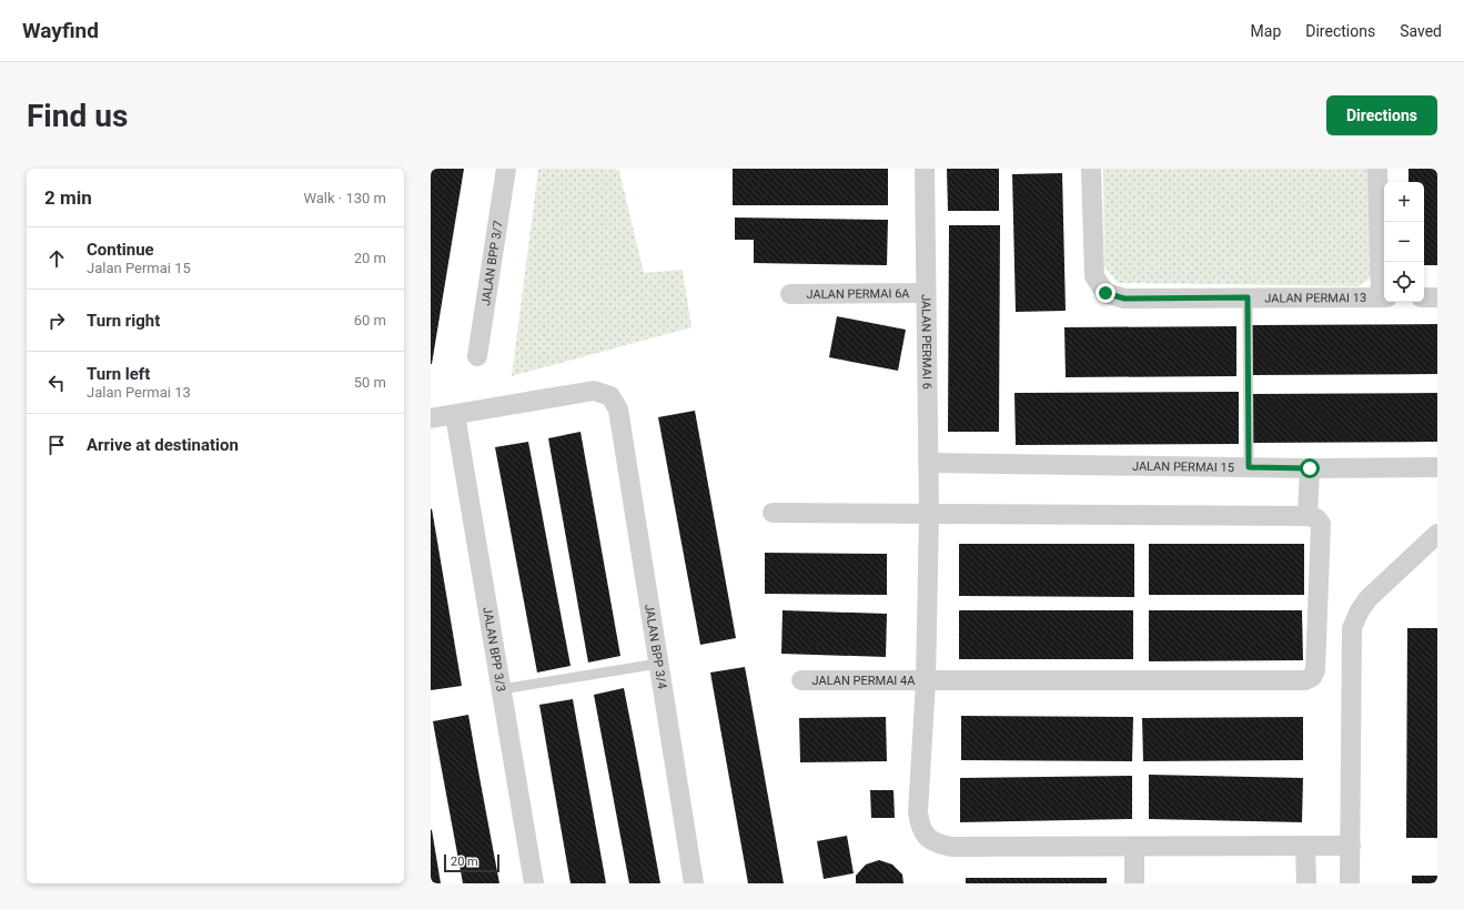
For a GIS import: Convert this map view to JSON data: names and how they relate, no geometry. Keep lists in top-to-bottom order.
{
  "streets": {
    "street": [
      "JALAN BPP 3/7",
      "JALAN PERMAI 6A",
      "JALAN PERMAI 13",
      "JALAN PERMAI 6",
      "JALAN PERMAI 15",
      "JALAN BPP 3/4",
      "JALAN BPP 3/3",
      "JALAN PERMAI 4A"
    ]
  },
  "crossings": [
    ["JALAN PERMAI 6A", "JALAN PERMAI 6"],
    ["JALAN PERMAI 6", "JALAN PERMAI 15"],
    ["JALAN PERMAI 6", "JALAN PERMAI 4A"],
    ["JALAN BPP 3/4", "JALAN BPP 3/3"]
  ],
  "scale_bar": "20 m",
  "page": {
    "header": "Wayfind",
    "nav": ["Map", "Directions", "Saved"],
    "buttons": "Directions",
    "title": "Find us",
    "heading": ["2 min", "Walk · 130 m"],
    "map_buttons": ["+", "−"],
    "list": [
      ["Continue", "Jalan Permai 15", "20 m"],
      ["Turn right", "60 m"],
      ["Turn left", "Jalan Permai 13", "50 m"],
      "Arrive at destination"
    ],
    "scale": "20 m"
  }
}
